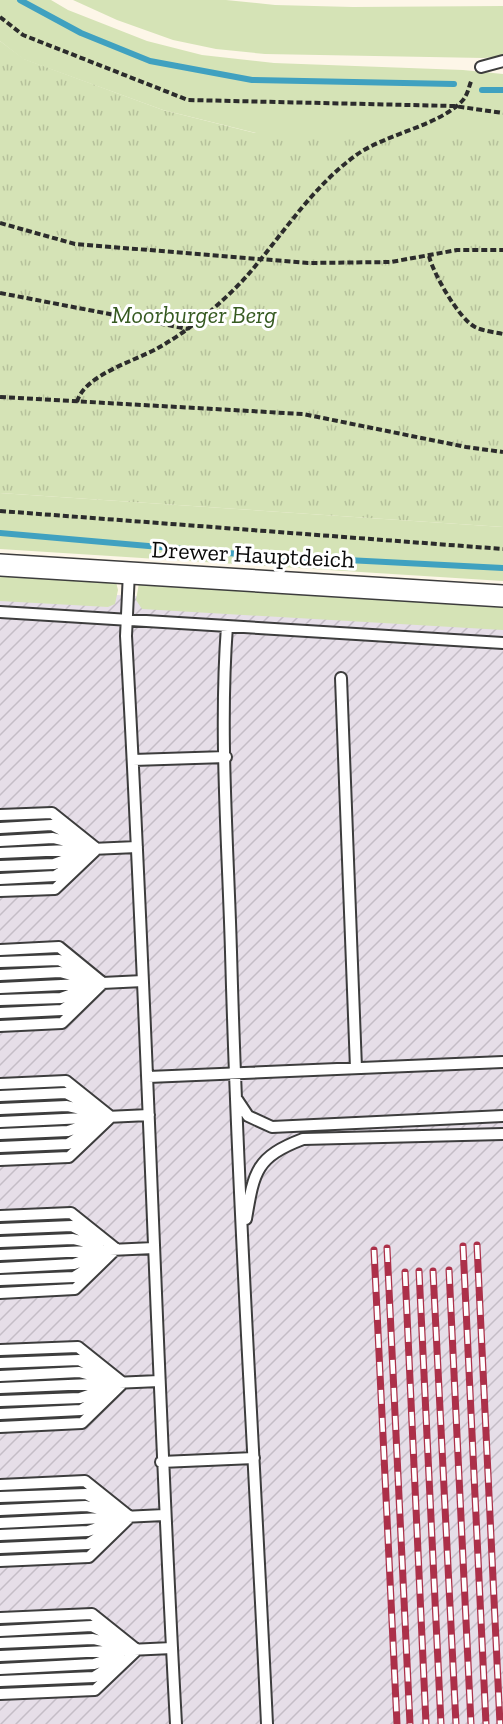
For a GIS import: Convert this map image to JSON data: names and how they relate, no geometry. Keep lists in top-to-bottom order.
{
  "streets": {
    "street": ["Drewer Hauptdeich"]
  },
  "parks": ["Moorburger Berg"]
}
